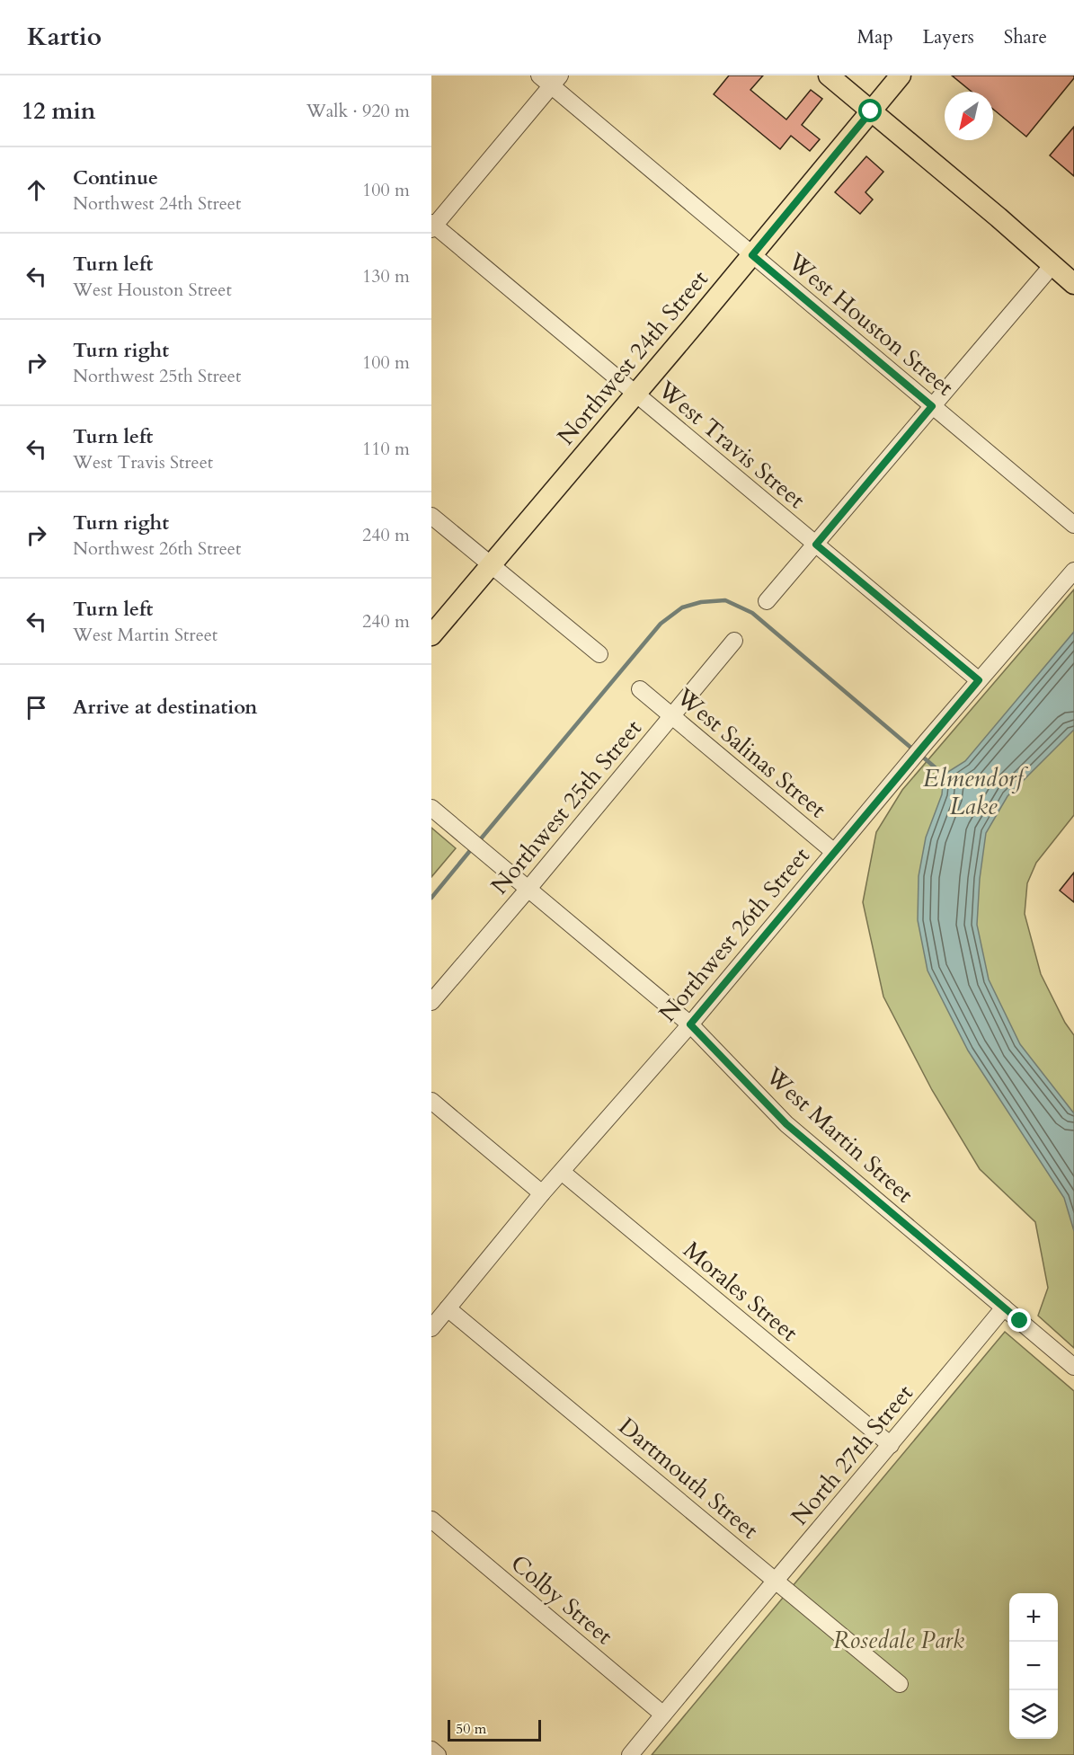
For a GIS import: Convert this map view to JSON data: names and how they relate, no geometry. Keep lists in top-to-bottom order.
{
  "streets": {
    "main road": ["Northwest 24th Street"],
    "street": [
      "West Houston Street",
      "West Travis Street",
      "West Salinas Street",
      "Northwest 25th Street",
      "Northwest 26th Street",
      "West Martin Street",
      "Morales Street",
      "North 27th Street",
      "Dartmouth Street",
      "Colby Street"
    ]
  },
  "crossings": [
    ["West Houston Street", "Northwest 24th Street"],
    ["Northwest 24th Street", "West Travis Street"],
    ["West Travis Street", "Northwest 26th Street"],
    ["West Salinas Street", "Northwest 25th Street"],
    ["West Salinas Street", "Northwest 26th Street"],
    ["Northwest 25th Street", "West Martin Street"],
    ["Northwest 26th Street", "West Martin Street"],
    ["Northwest 26th Street", "Morales Street"],
    ["Northwest 26th Street", "Dartmouth Street"],
    ["West Martin Street", "North 27th Street"],
    ["Morales Street", "North 27th Street"],
    ["North 27th Street", "Dartmouth Street"],
    ["North 27th Street", "Colby Street"]
  ],
  "water": ["Elmendorf Lake"],
  "parks": ["Rosedale Park"],
  "scale_bar": "50 m",
  "north": "bottom left",
  "page": {
    "header": "Kartio",
    "nav": ["Map", "Layers", "Share"],
    "heading": ["12 min", "Walk · 920 m"],
    "list": [
      ["Continue", "Northwest 24th Street", "100 m"],
      ["Turn left", "West Houston Street", "130 m"],
      ["Turn right", "Northwest 25th Street", "100 m"],
      ["Turn left", "West Travis Street", "110 m"],
      ["Turn right", "Northwest 26th Street", "240 m"],
      ["Turn left", "West Martin Street", "240 m"],
      "Arrive at destination"
    ],
    "map_buttons": ["+", "−"],
    "scale": "50 m"
  }
}
